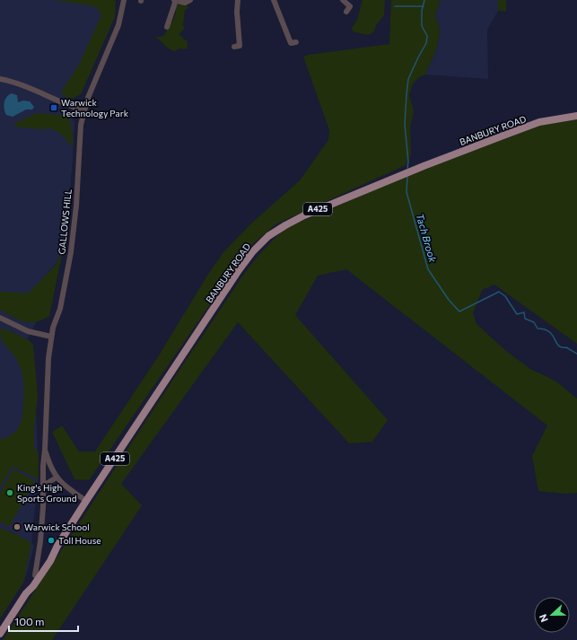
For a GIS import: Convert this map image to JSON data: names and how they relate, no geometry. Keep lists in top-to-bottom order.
{
  "streets": {
    "main road": ["BANBURY ROAD", "A425"],
    "street": ["GALLOWS HILL"]
  },
  "crossings": [
    ["BANBURY ROAD", "GALLOWS HILL"]
  ],
  "water": ["Tach Brook"],
  "places": {
    "transit": ["Warwick Technology Park"],
    "other": ["King's High Sports Ground", "Warwick School", "Toll House"]
  },
  "scale_bar": "100 m",
  "north": "left"
}
